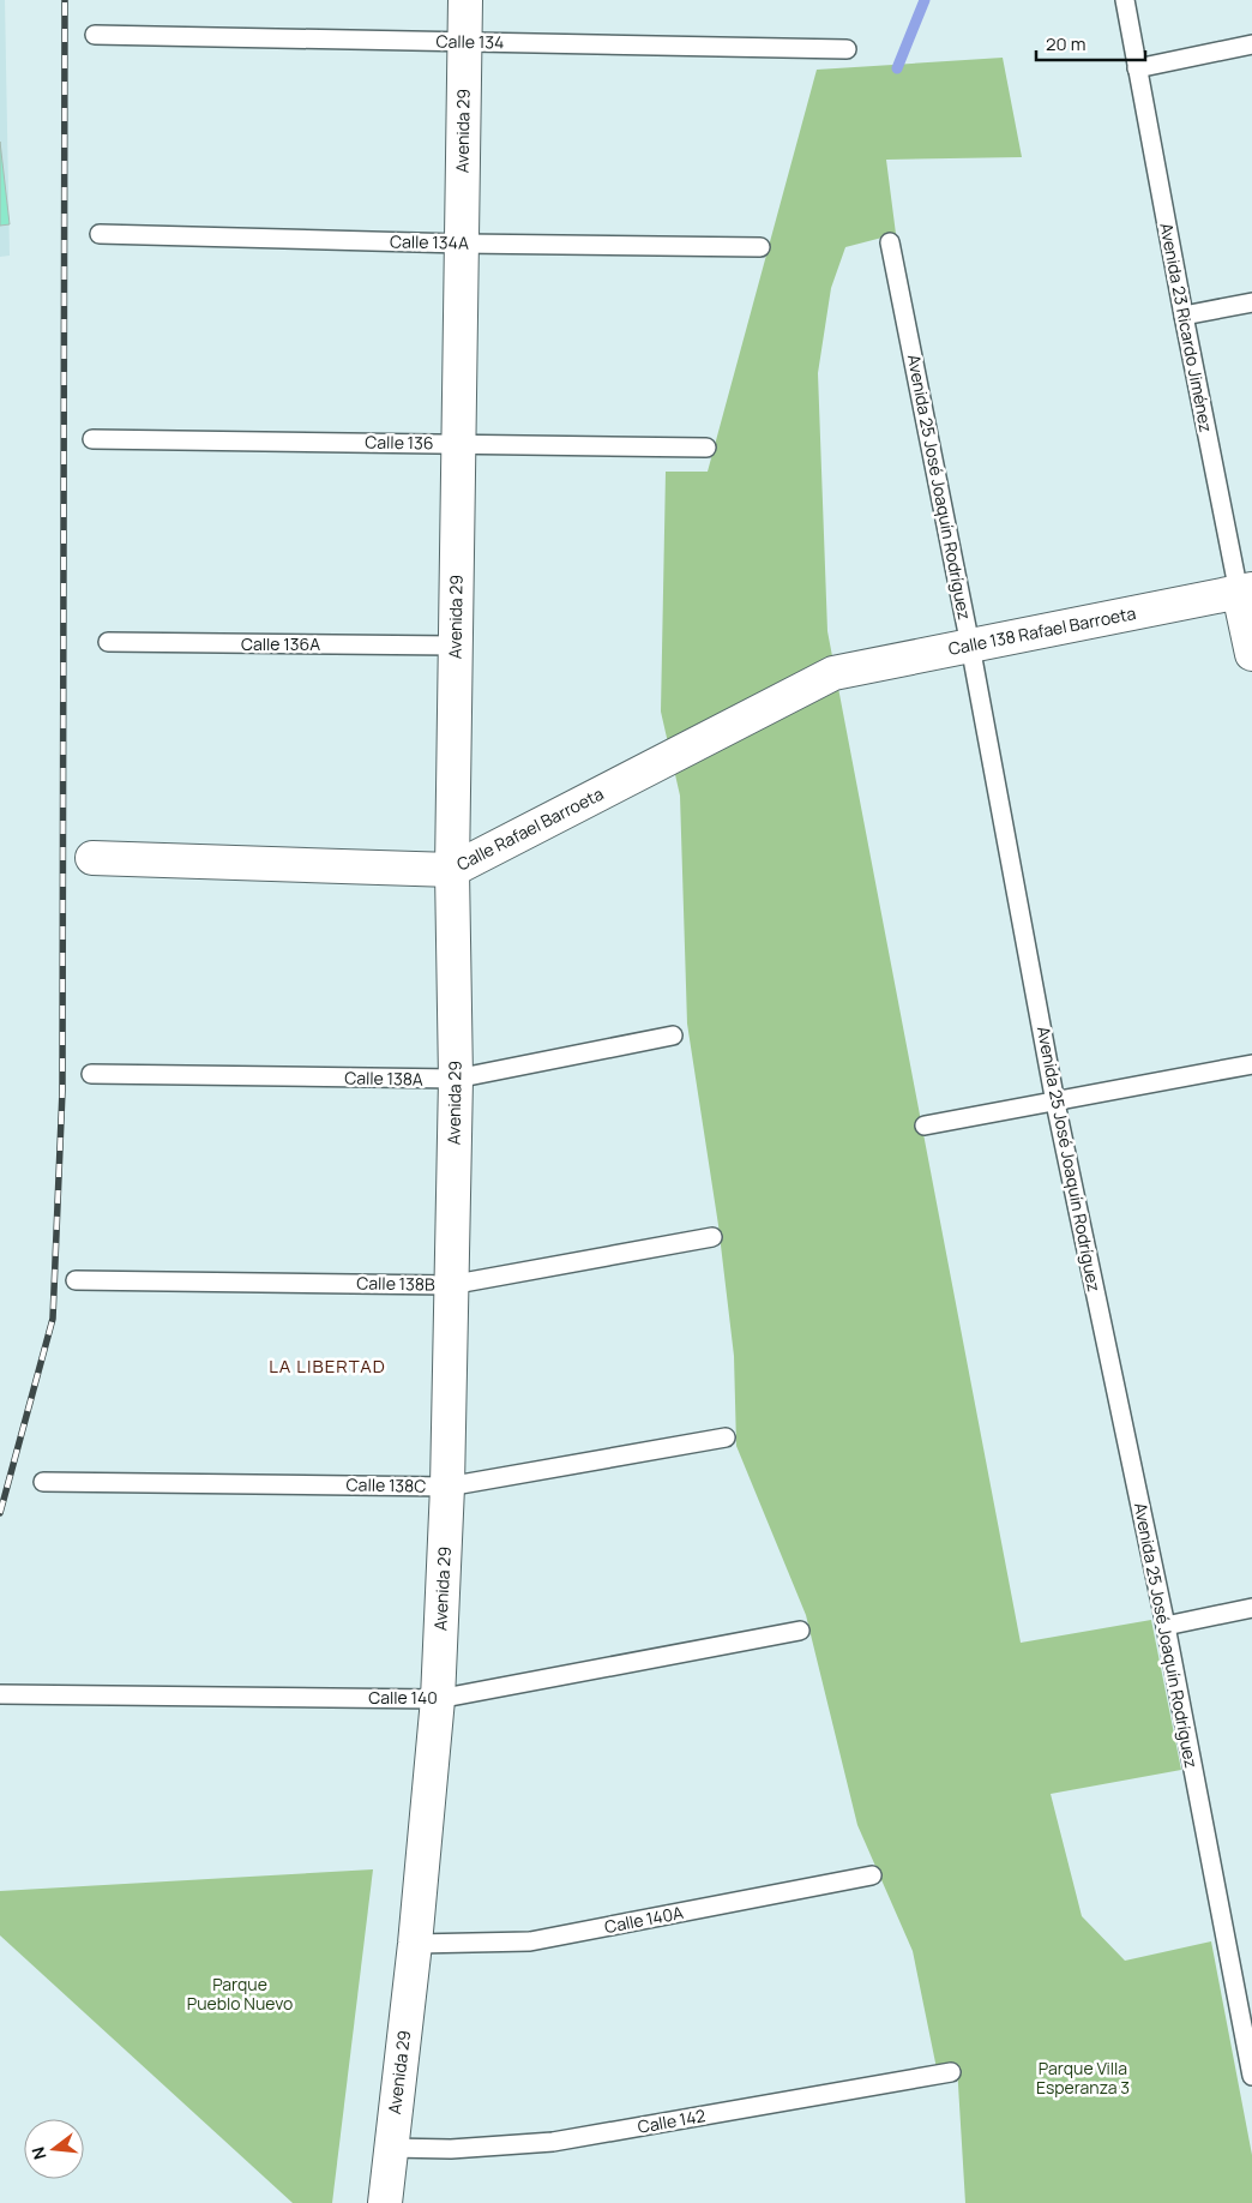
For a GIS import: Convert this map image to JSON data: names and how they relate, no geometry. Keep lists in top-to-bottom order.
{
  "streets": {
    "street": [
      "Avenida 29",
      "Avenida 23 Ricardo Jiménez",
      "Calle 138 Rafael Barroeta",
      "Calle Rafael Barroeta"
    ],
    "lane": [
      "Calle 134",
      "Calle 134A",
      "Calle 136",
      "Avenida 25 José Joaquín Rodríguez",
      "Calle 136A",
      "Calle 138A",
      "Calle 138B",
      "Calle 138C",
      "Calle 140",
      "Calle 140A",
      "Calle 142"
    ]
  },
  "crossings": [
    ["Calle 134", "Avenida 29"],
    ["Avenida 29", "Calle 134A"],
    ["Avenida 29", "Calle 136"],
    ["Avenida 29", "Calle 136A"],
    ["Avenida 29", "Calle Rafael Barroeta"],
    ["Avenida 29", "Calle 138A"],
    ["Avenida 29", "Calle 138B"],
    ["Avenida 29", "Calle 138C"],
    ["Avenida 29", "Calle 140"],
    ["Avenida 29", "Calle 140A"],
    ["Avenida 29", "Calle 142"],
    ["Avenida 23 Ricardo Jiménez", "Calle 138 Rafael Barroeta"],
    ["Avenida 25 José Joaquín Rodríguez", "Calle 138 Rafael Barroeta"],
    ["Calle 138 Rafael Barroeta", "Calle Rafael Barroeta"]
  ],
  "districts": ["LA LIBERTAD"],
  "parks": ["Parque Pueblo Nuevo", "Parque Villa Esperanza 3"],
  "scale_bar": "20 m",
  "north": "left"
}
